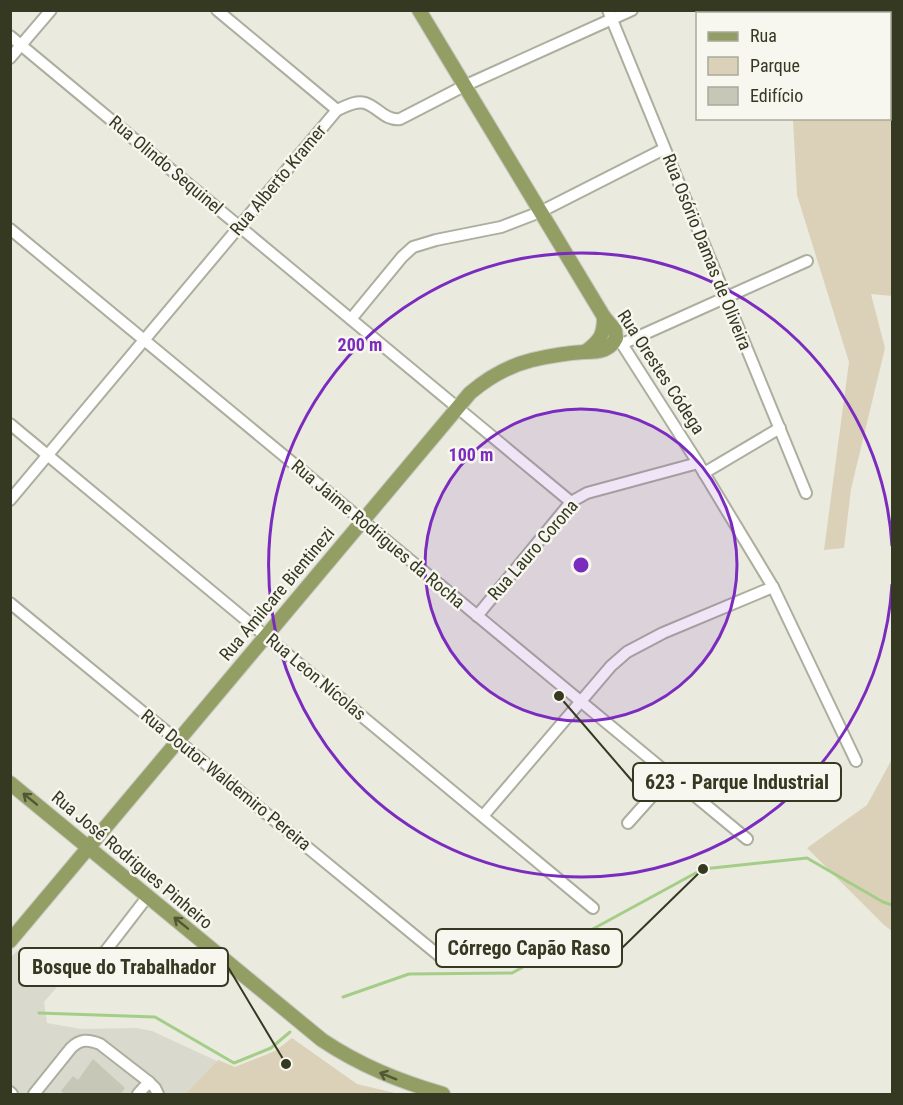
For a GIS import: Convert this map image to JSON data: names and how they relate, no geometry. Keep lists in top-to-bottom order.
{
  "streets": {
    "main road": ["Rua Orestes Códega", "Rua Amilcare Bientinezi", "Rua José Rodrigues Pinheiro"],
    "street": [
      "Rua Olindo Sequinel",
      "Rua Alberto Kramer",
      "Rua Osório Damas de Oliveira",
      "Rua Jaime Rodrigues da Rocha",
      "Rua Lauro Corona",
      "Rua Leon Nícolas",
      "Rua Doutor Waldemiro Pereira"
    ]
  },
  "crossings": [
    ["Rua Olindo Sequinel", "Rua Alberto Kramer"],
    ["Rua Olindo Sequinel", "Rua Lauro Corona"],
    ["Rua Olindo Sequinel", "Rua Amilcare Bientinezi"],
    ["Rua Alberto Kramer", "Rua Osório Damas de Oliveira"],
    ["Rua Alberto Kramer", "Rua Orestes Códega"],
    ["Rua Alberto Kramer", "Rua Jaime Rodrigues da Rocha"],
    ["Rua Alberto Kramer", "Rua Leon Nícolas"],
    ["Rua Osório Damas de Oliveira", "Rua Lauro Corona"],
    ["Rua Osório Damas de Oliveira", "Rua Amilcare Bientinezi"],
    ["Rua Orestes Códega", "Rua Lauro Corona"],
    ["Rua Orestes Códega", "Rua Amilcare Bientinezi"],
    ["Rua Jaime Rodrigues da Rocha", "Rua Lauro Corona"],
    ["Rua Jaime Rodrigues da Rocha", "Rua Amilcare Bientinezi"],
    ["Rua Amilcare Bientinezi", "Rua Leon Nícolas"],
    ["Rua Amilcare Bientinezi", "Rua Doutor Waldemiro Pereira"],
    ["Rua Amilcare Bientinezi", "Rua José Rodrigues Pinheiro"]
  ],
  "one_way": ["Rua José Rodrigues Pinheiro"],
  "places": ["623 - Parque Industrial", "Córrego Capão Raso", "Bosque do Trabalhador"],
  "legend": ["Rua", "Parque", "Edifício"],
  "rings": ["200 m", "100 m"]
}
